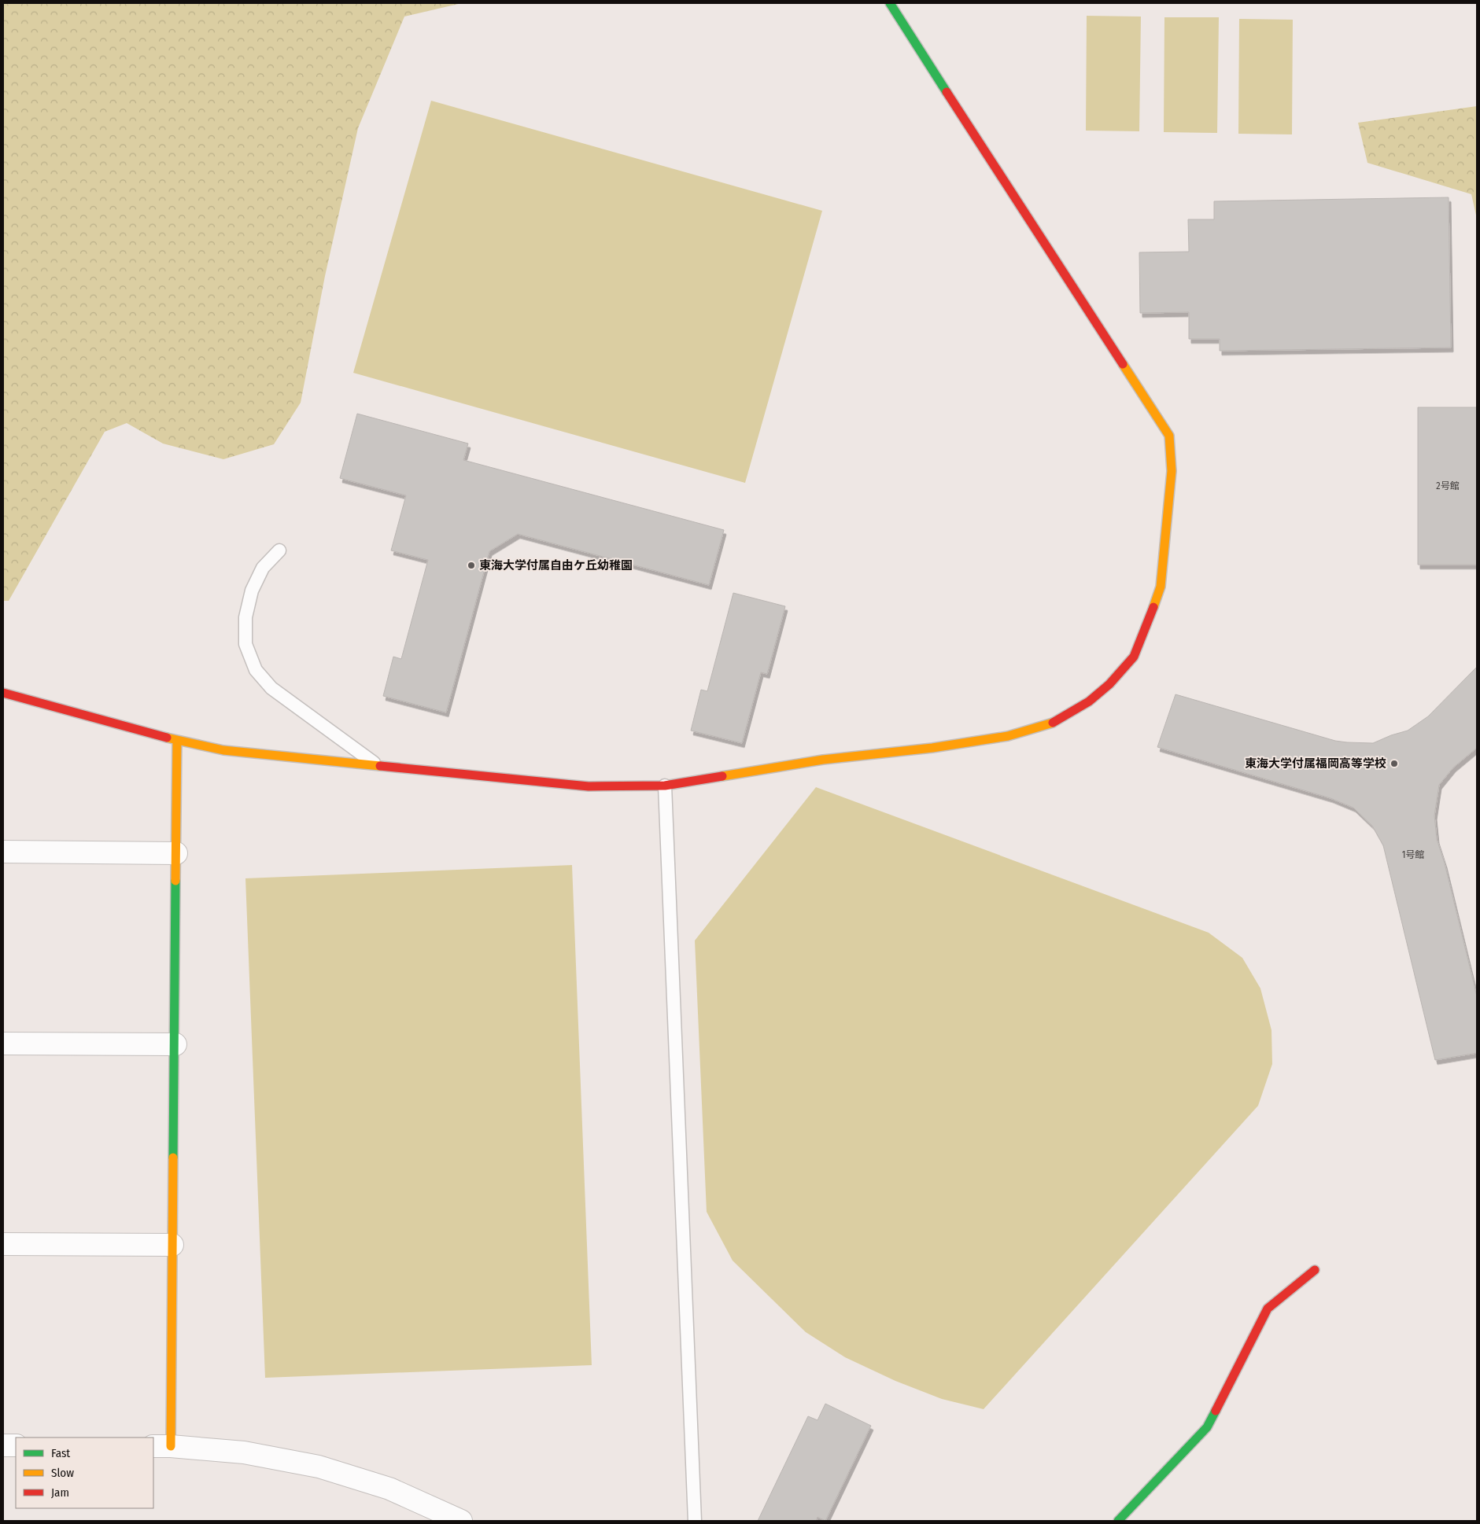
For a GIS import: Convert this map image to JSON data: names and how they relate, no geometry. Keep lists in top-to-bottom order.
{
  "places": ["東海大学付属自由ケ丘幼稚園", "東海大学付属福岡高等学校"],
  "house_numbers": ["2号館", "1号館"],
  "legend": ["Fast", "Slow", "Jam"]
}
